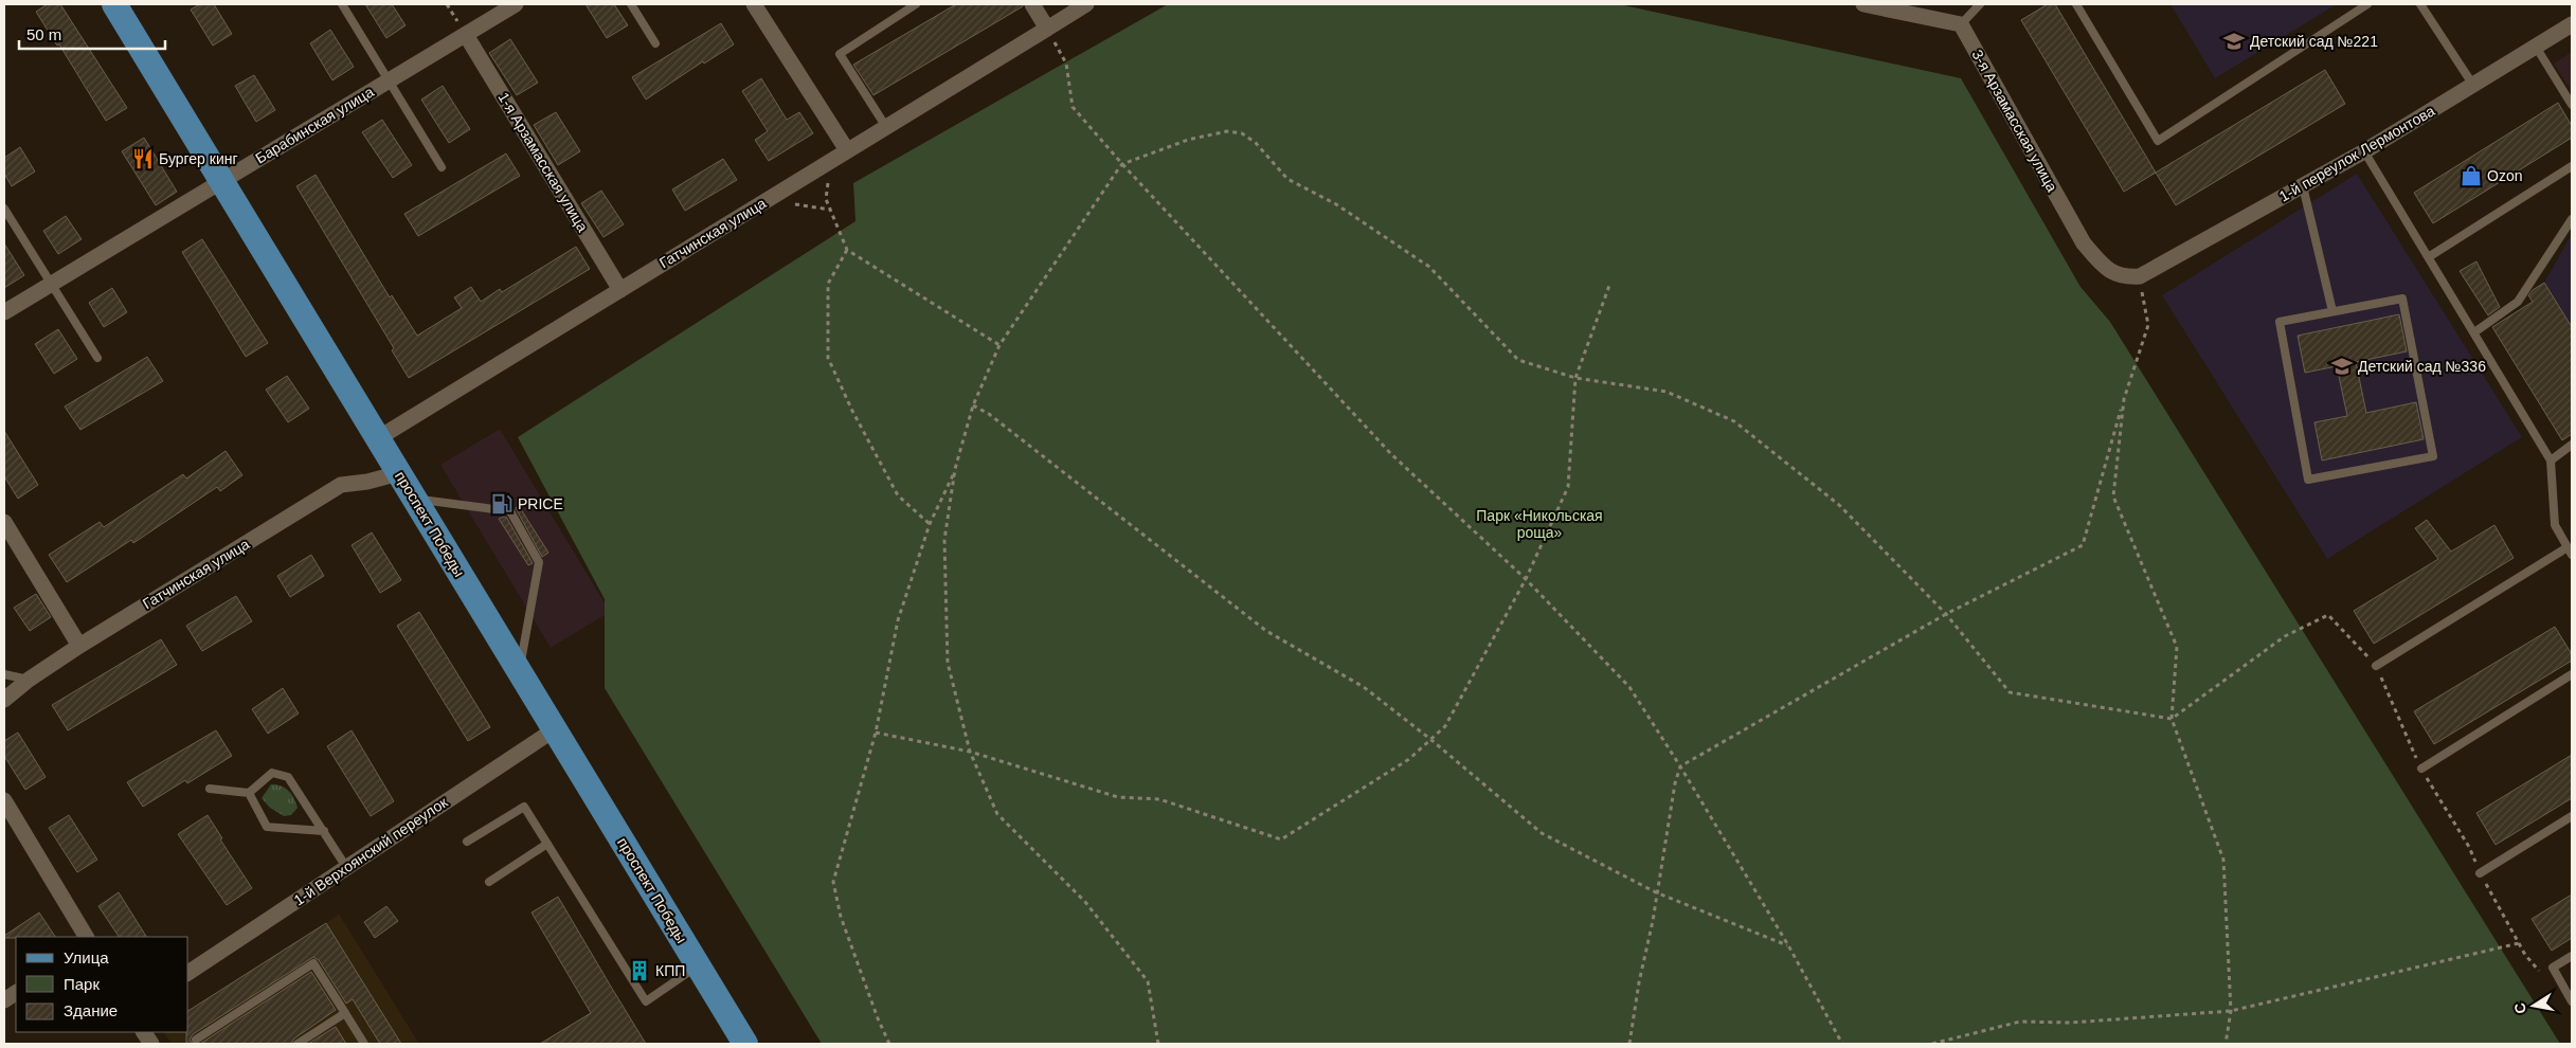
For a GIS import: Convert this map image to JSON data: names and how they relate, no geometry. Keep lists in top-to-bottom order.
{
  "streets": {
    "main road": ["проспект Победы"],
    "street": [
      "3-я Арзамасская улица",
      "Барабинская улица",
      "1-й переулок Лермонтова",
      "1-я Арзамасская улица",
      "Гатчинская улица",
      "1-й Верхоянский переулок"
    ]
  },
  "crossings": [
    ["3-я Арзамасская улица", "1-й переулок Лермонтова"],
    ["Барабинская улица", "1-я Арзамасская улица"],
    ["Барабинская улица", "проспект Победы"],
    ["1-я Арзамасская улица", "Гатчинская улица"],
    ["Гатчинская улица", "проспект Победы"],
    ["проспект Победы", "1-й Верхоянский переулок"]
  ],
  "parks": ["Парк «Никольская роща»"],
  "places": {
    "school or university": ["Детский сад №221", "Детский сад №336"],
    "restaurant": ["Бургер кинг"],
    "shop": ["Ozon"],
    "fuel station": ["PRICE"],
    "building": ["КПП"]
  },
  "legend": ["Улица", "Парк", "Здание"],
  "scale_bar": "50 m",
  "north": "left"
}
